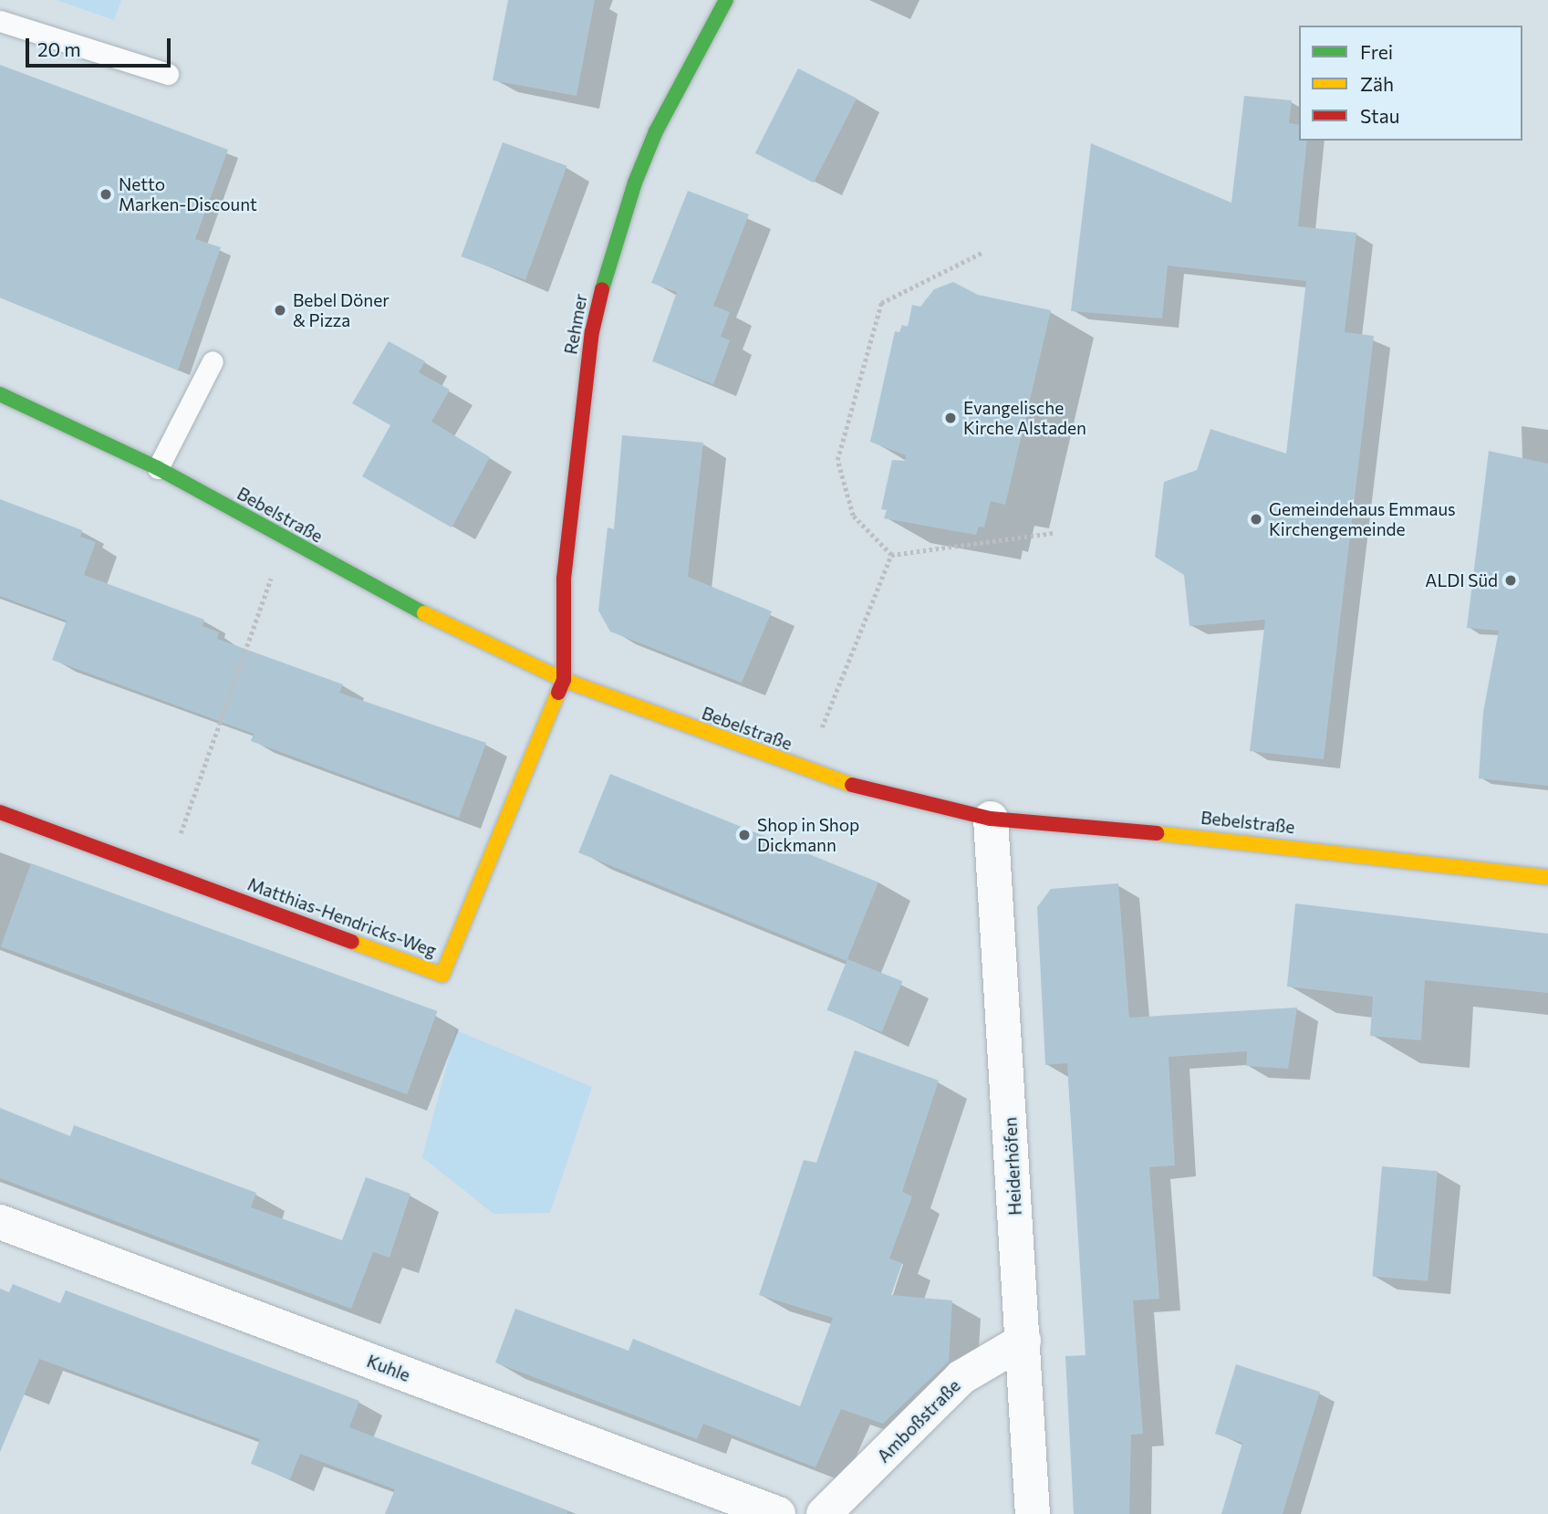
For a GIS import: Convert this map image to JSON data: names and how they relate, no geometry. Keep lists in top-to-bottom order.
{
  "streets": {
    "street": [
      "Rehmer",
      "Bebelstraße",
      "Matthias-Hendricks-Weg",
      "Heiderhöfen",
      "Kuhle",
      "Amboßstraße"
    ]
  },
  "crossings": [
    ["Rehmer", "Bebelstraße"],
    ["Rehmer", "Matthias-Hendricks-Weg"],
    ["Bebelstraße", "Matthias-Hendricks-Weg"],
    ["Bebelstraße", "Heiderhöfen"],
    ["Heiderhöfen", "Amboßstraße"]
  ],
  "places": [
    "Netto Marken-Discount",
    "Bebel Döner & Pizza",
    "Evangelische Kirche Alstaden",
    "Gemeindehaus Emmaus Kirchengemeinde",
    "ALDI Süd",
    "Shop in Shop Dickmann"
  ],
  "legend": ["Frei", "Zäh", "Stau"],
  "scale_bar": "20 m"
}
